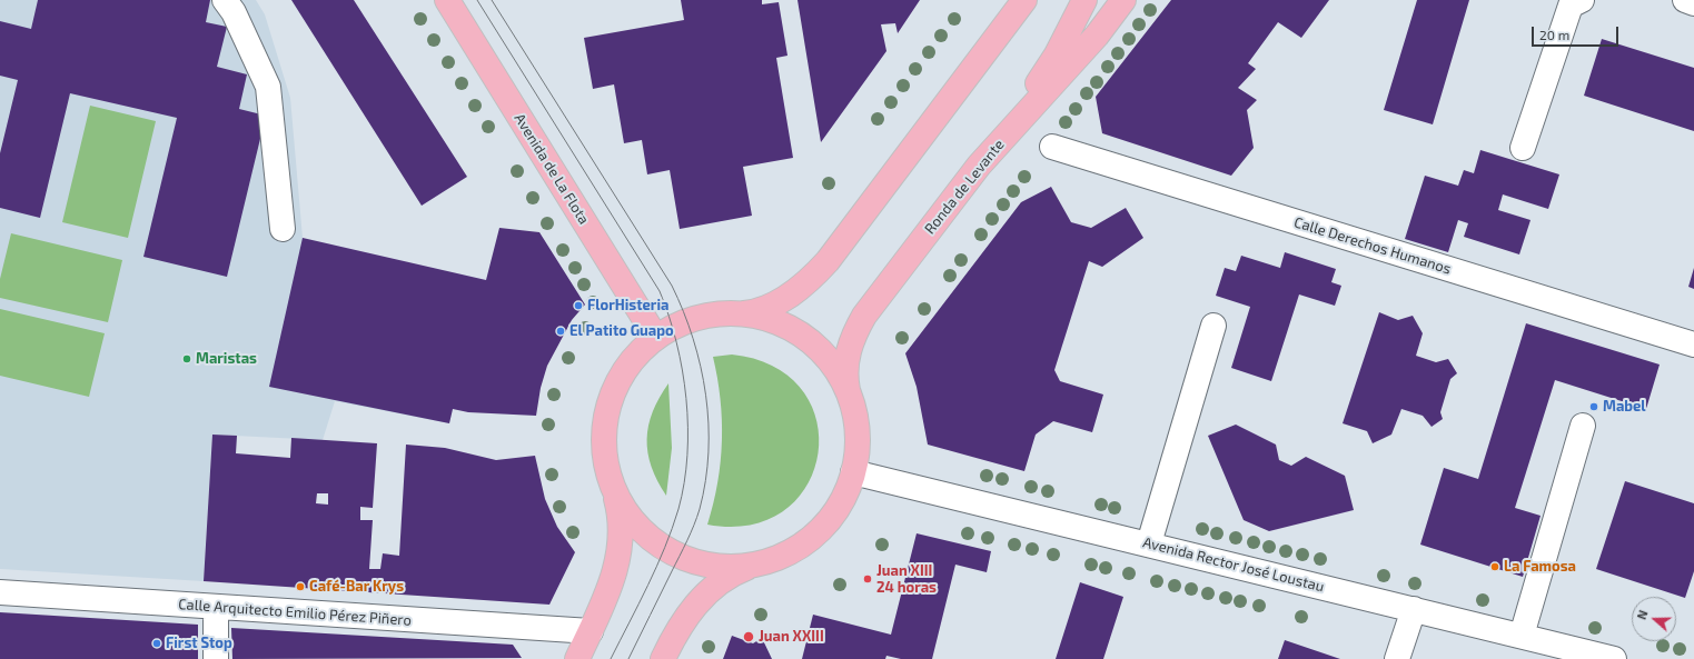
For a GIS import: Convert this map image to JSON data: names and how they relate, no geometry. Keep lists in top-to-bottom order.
{
  "streets": {
    "main road": ["Avenida de La Flota", "Ronda de Levante"],
    "street": ["Calle Derechos Humanos", "Avenida Rector José Loustau", "Calle Arquitecto Emilio Pérez Piñero"]
  },
  "places": [
    "FlorHisteria",
    "El Patito Guapo",
    "Maristas",
    "Mabel",
    "La Famosa",
    "Juan XIII 24 horas",
    "Café-Bar Krys",
    "Juan XXIII",
    "First Stop"
  ],
  "scale_bar": "20 m",
  "north": "left"
}
